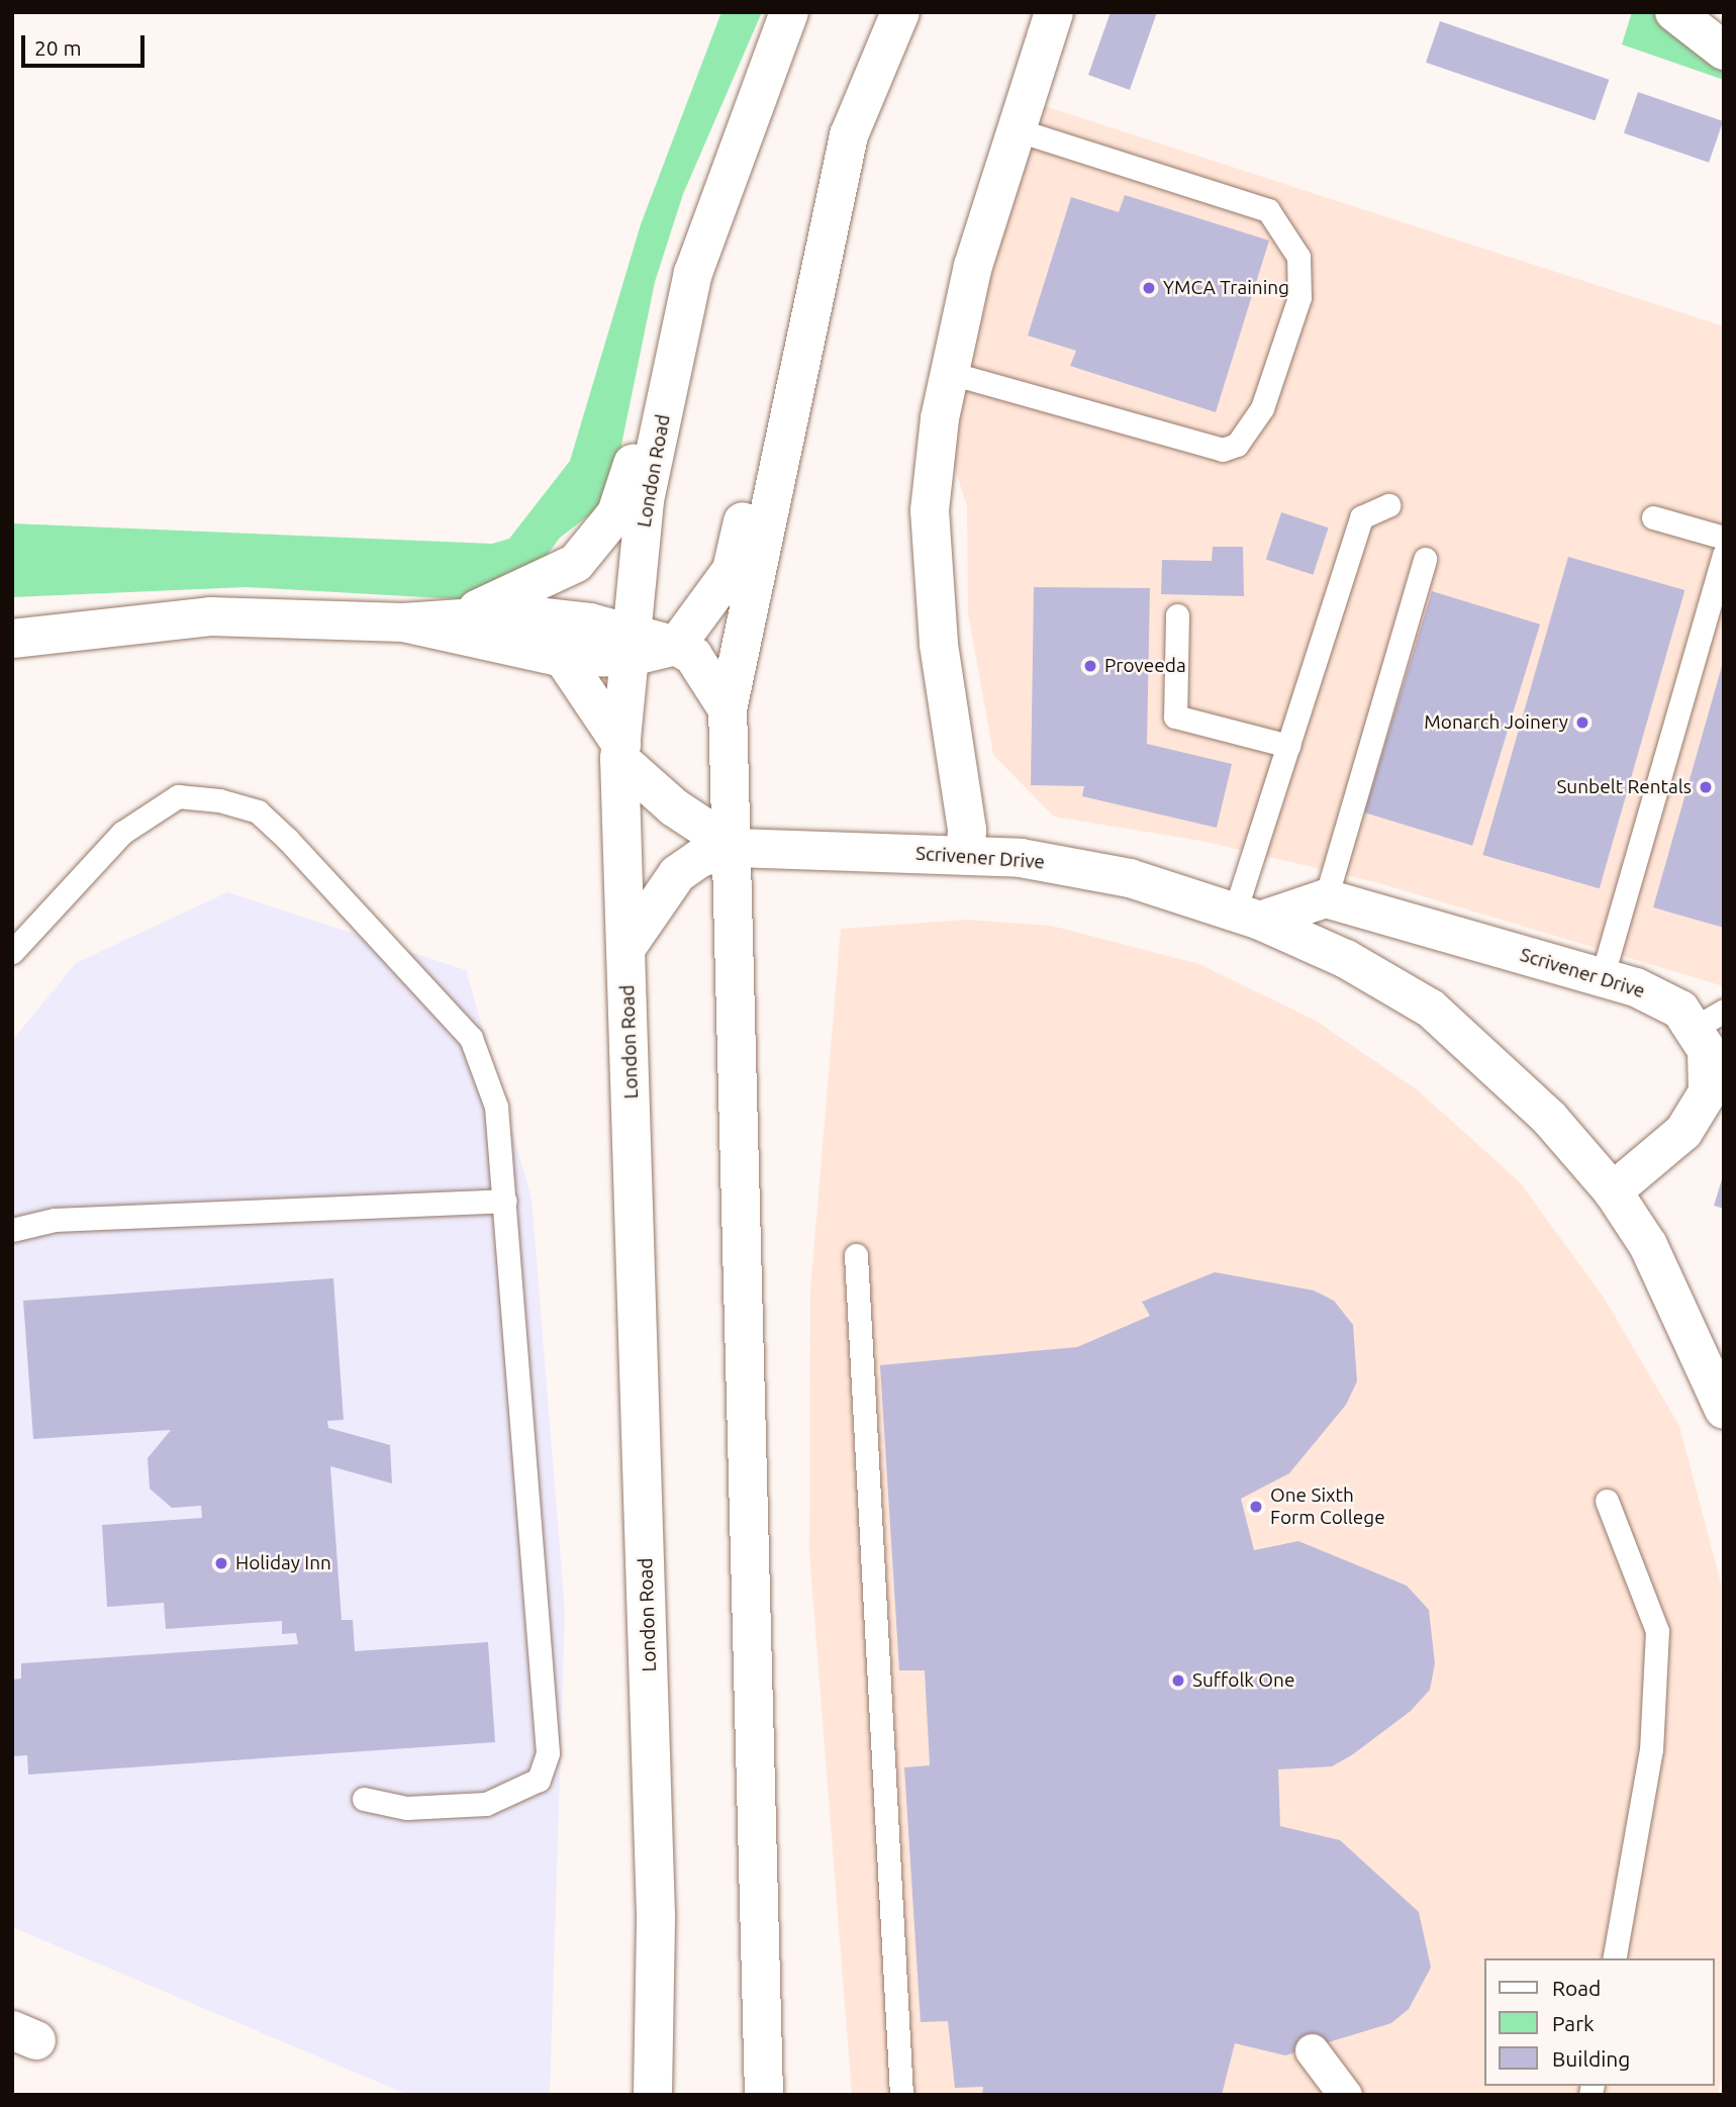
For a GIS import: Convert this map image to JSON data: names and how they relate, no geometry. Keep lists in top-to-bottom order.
{
  "streets": {
    "main road": ["London Road", "Scrivener Drive"]
  },
  "places": [
    "YMCA Training",
    "Proveeda",
    "Monarch Joinery",
    "Sunbelt Rentals",
    "One Sixth Form College",
    "Holiday Inn",
    "Suffolk One"
  ],
  "legend": ["Road", "Park", "Building"],
  "scale_bar": "20 m"
}
